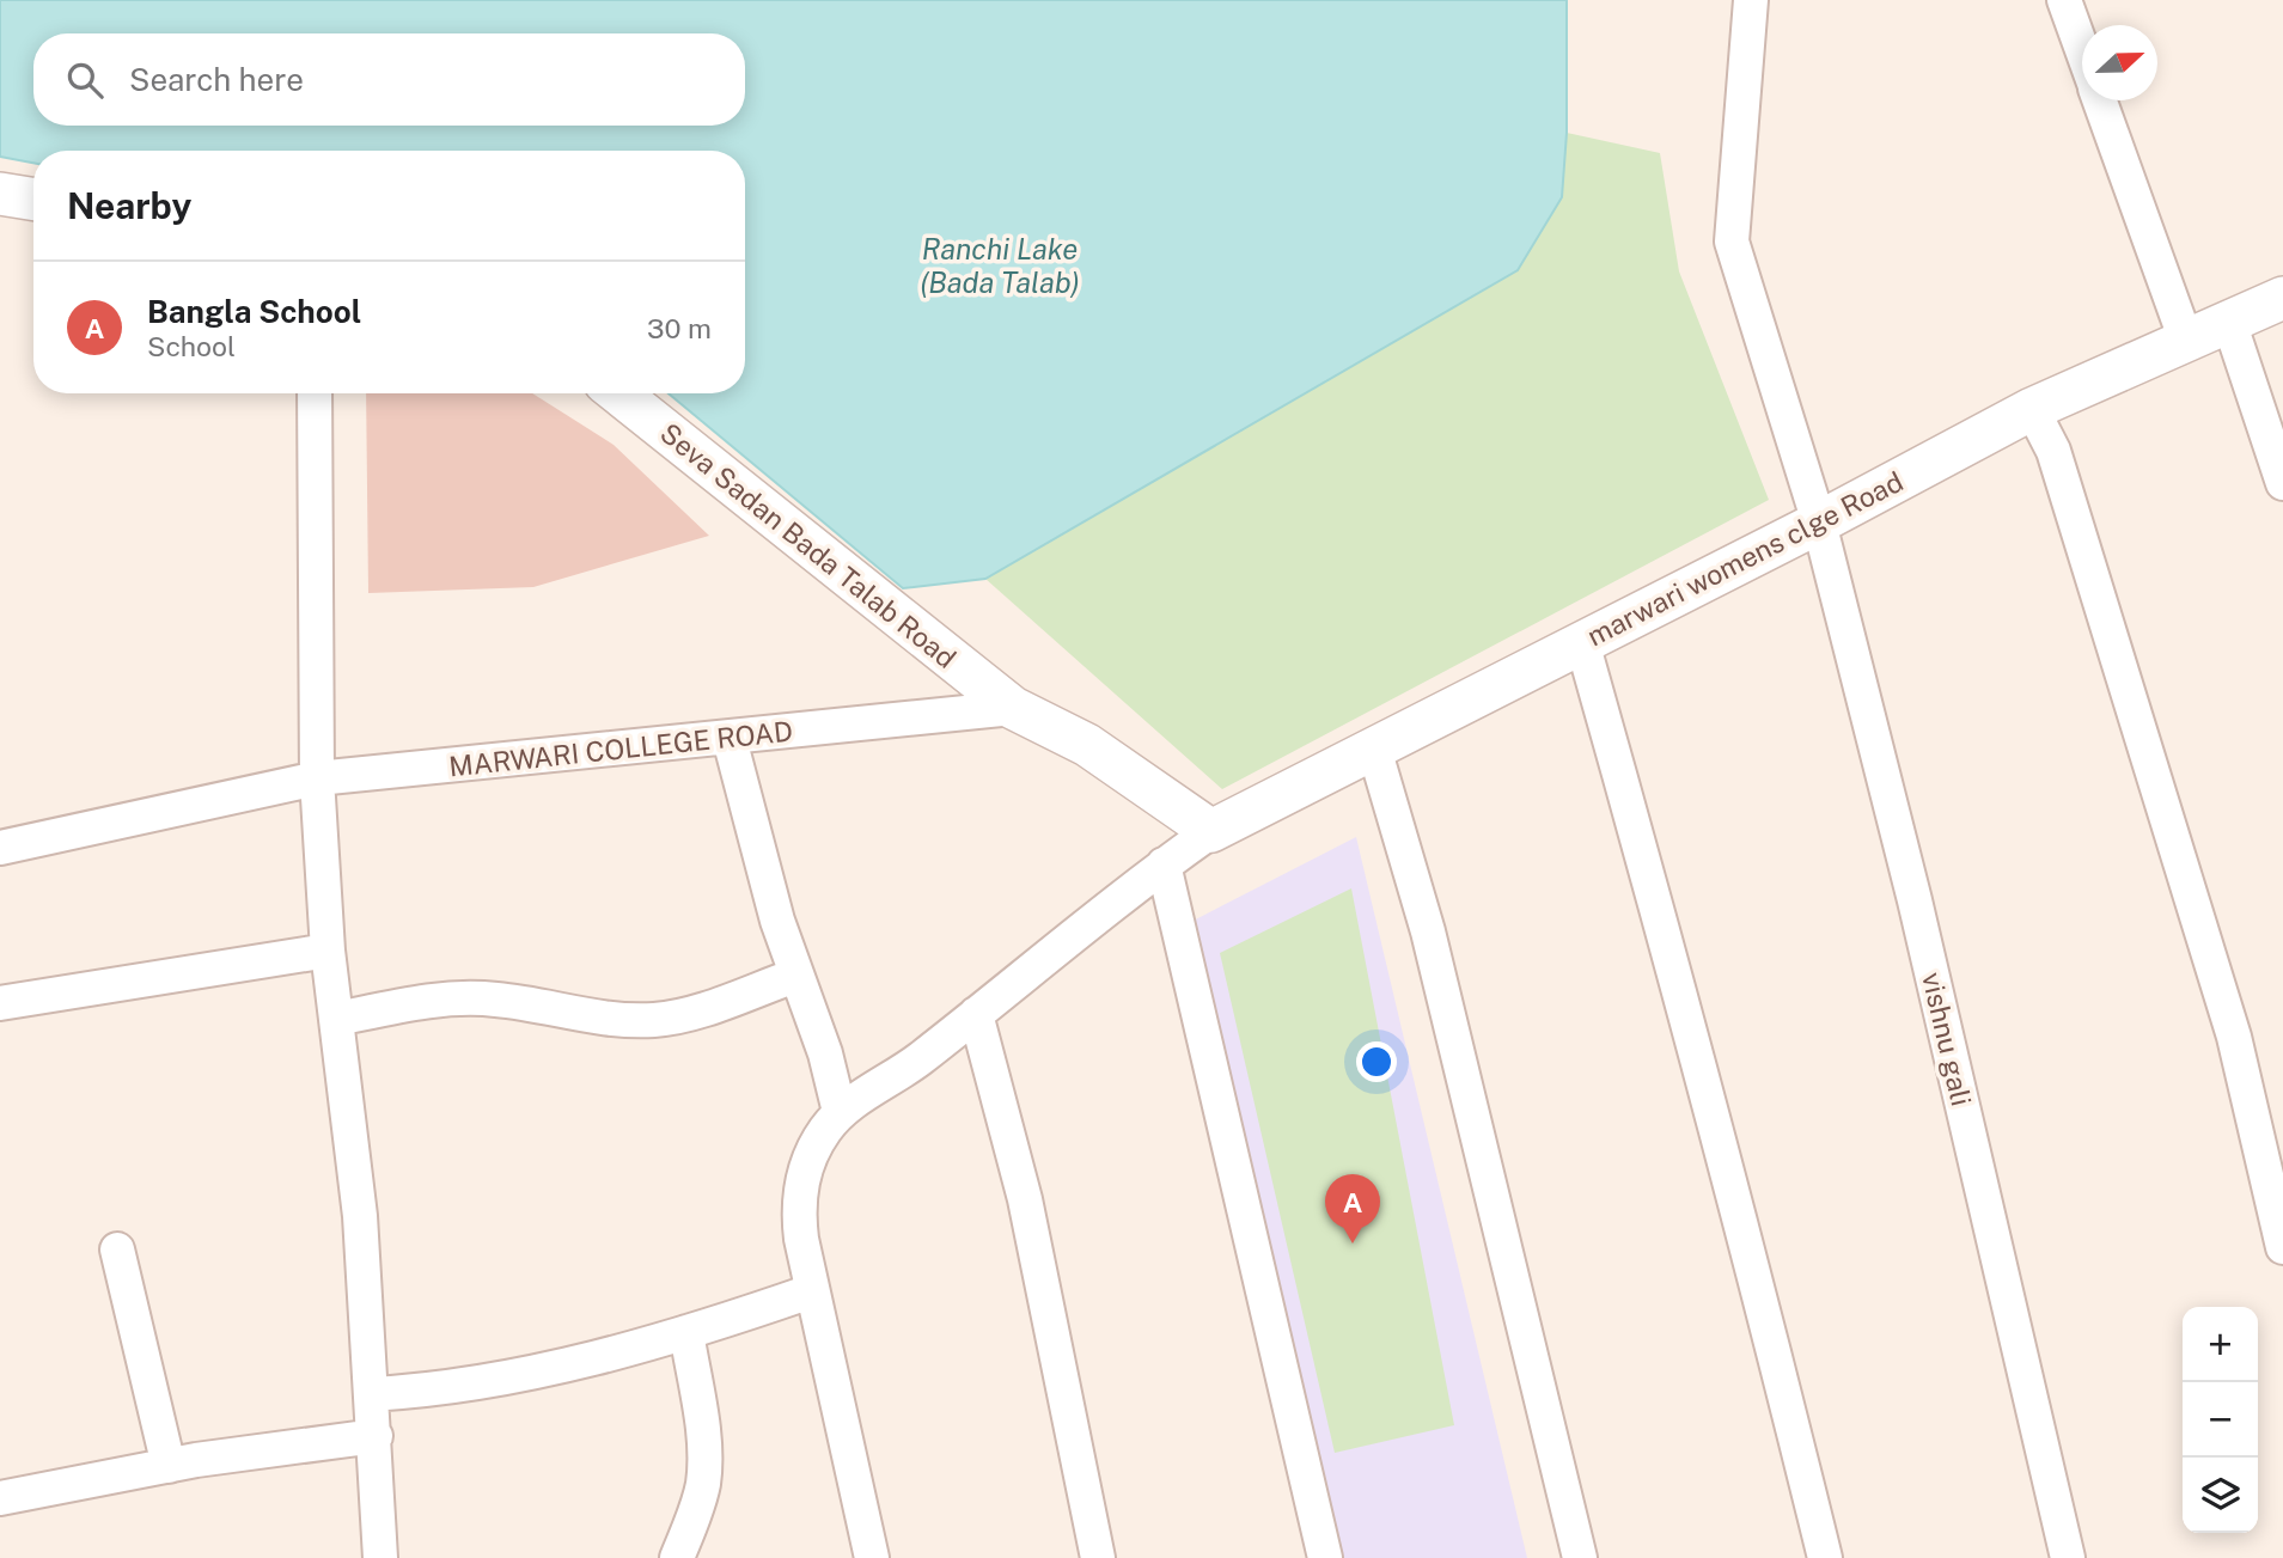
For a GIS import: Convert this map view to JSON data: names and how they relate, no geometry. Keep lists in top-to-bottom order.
{
  "streets": {
    "street": [
      "Seva Sadan Bada Talab Road",
      "marwari womens clge Road",
      "MARWARI COLLEGE ROAD",
      "vishnu gali"
    ]
  },
  "crossings": [
    ["Seva Sadan Bada Talab Road", "MARWARI COLLEGE ROAD"],
    ["marwari womens clge Road", "vishnu gali"]
  ],
  "water": ["Ranchi Lake (Bada Talab)"],
  "north": "right",
  "page": {
    "search": "Search here",
    "heading": "Nearby",
    "list": [
      {
        "mark": "A",
        "name": "Bangla School",
        "note": "School",
        "value": "30 m"
      }
    ],
    "pins": "A",
    "map_buttons": ["+", "−"]
  }
}
